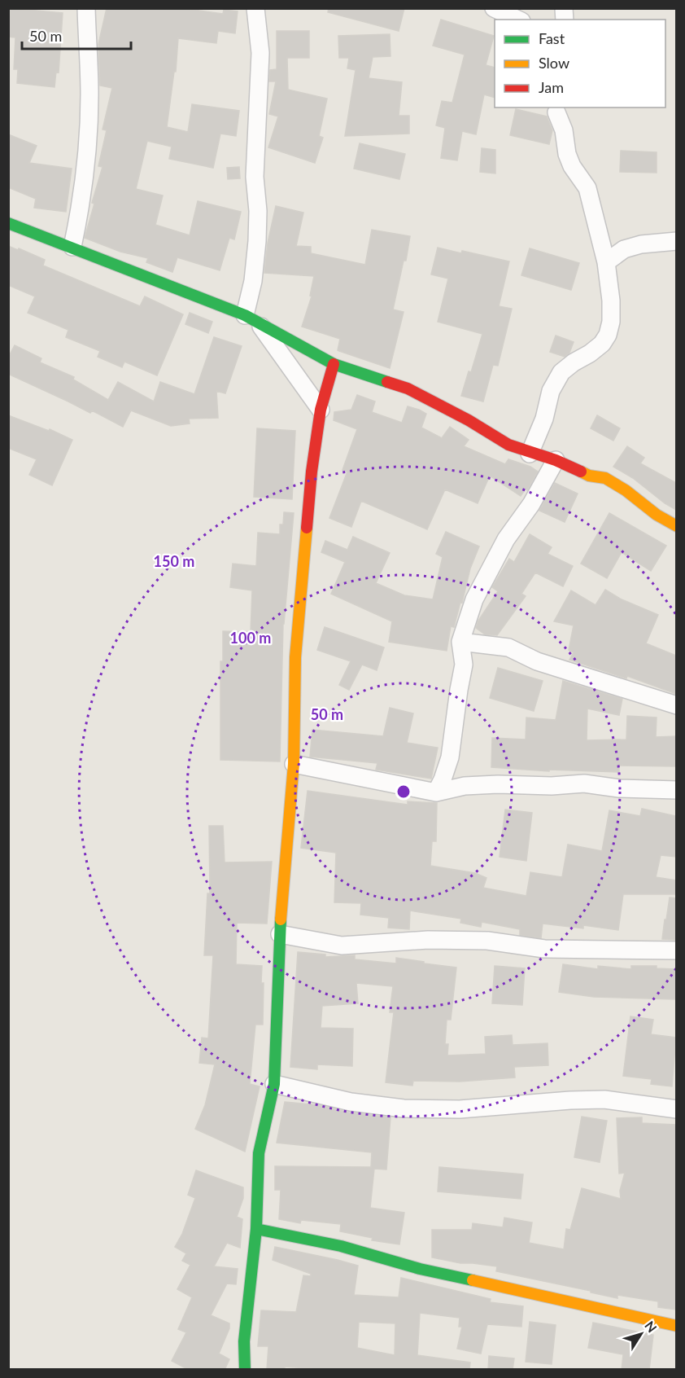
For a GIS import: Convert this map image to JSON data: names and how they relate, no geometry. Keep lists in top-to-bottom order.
{
  "legend": ["Fast", "Slow", "Jam"],
  "scale_bar": "50 m",
  "north": "top right",
  "rings": ["150 m", "100 m", "50 m"]
}
